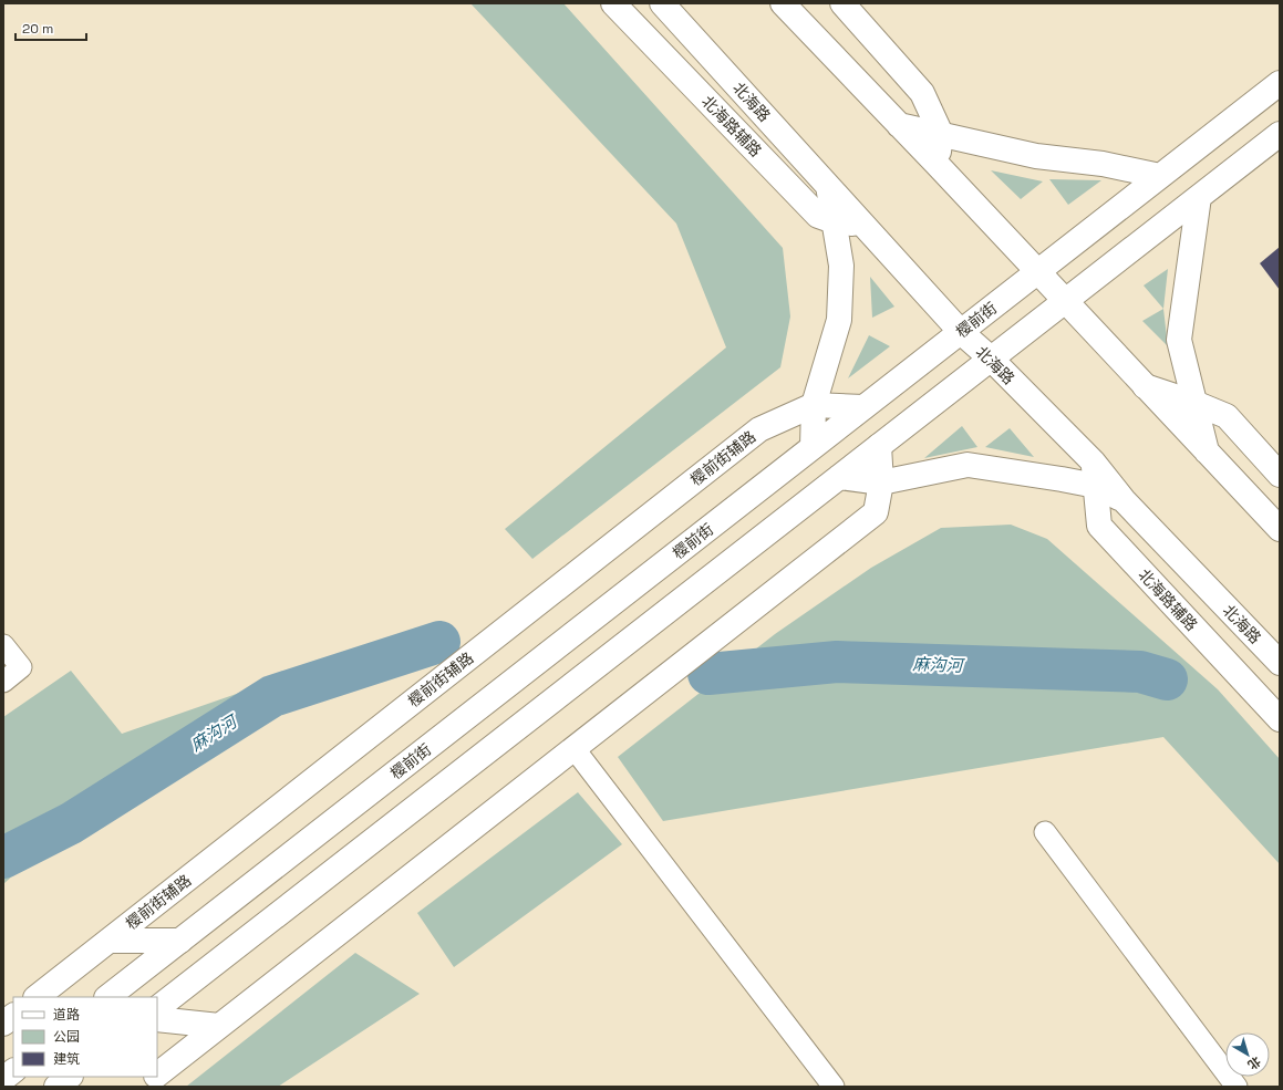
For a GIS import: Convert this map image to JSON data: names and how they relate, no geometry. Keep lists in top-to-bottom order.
{
  "streets": {
    "main road": [
      "北海路",
      "北海路辅路",
      "樱前街",
      "樱前街辅路"
    ]
  },
  "crossings": [
    ["北海路", "北海路辅路"],
    ["北海路", "樱前街"],
    ["樱前街", "樱前街辅路"]
  ],
  "water": ["麻沟河"],
  "legend": ["道路", "公园", "建筑"],
  "scale_bar": "20 m",
  "north": "bottom right"
}
